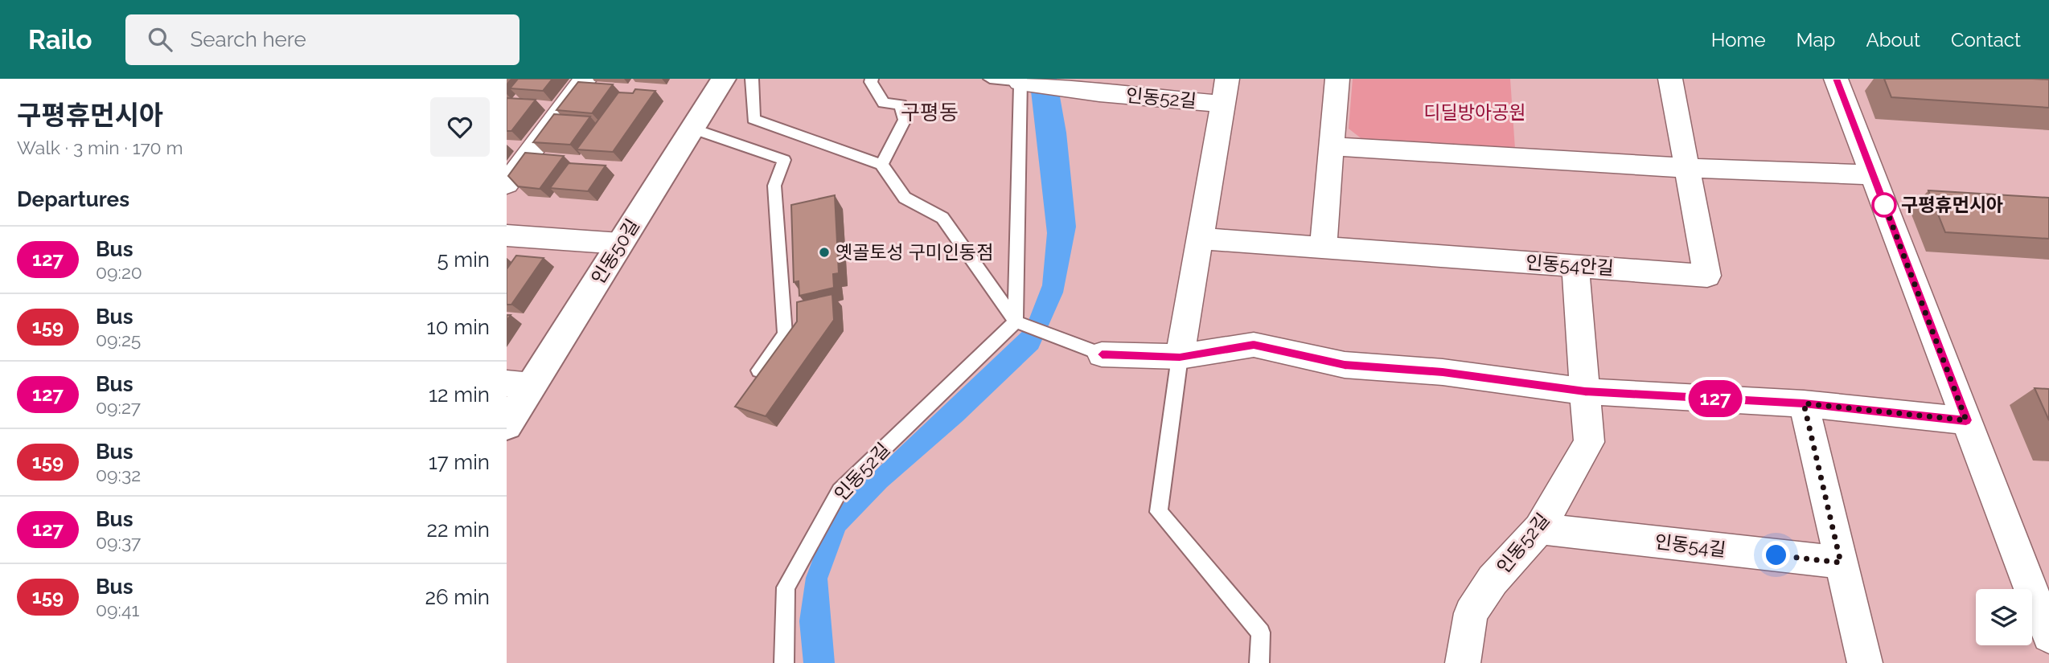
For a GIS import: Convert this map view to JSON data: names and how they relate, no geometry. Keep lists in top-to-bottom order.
{
  "streets": {
    "street": [
      "인동52길",
      "인동50길",
      "인동54안길",
      "인동54길"
    ]
  },
  "crossings": [
    ["인동52길", "인동54길"]
  ],
  "districts": ["구평동"],
  "parks": ["디딜방아공원"],
  "places": ["구평휴먼시아", "옛골토성 구미인동점"],
  "lines": ["bus line 127"],
  "page": {
    "header": "Railo",
    "search": "Search here",
    "nav": [
      "Home",
      "Map",
      "About",
      "Contact"
    ],
    "heading": [
      ["구평휴먼시아", "Walk · 3 min · 170 m"],
      "Departures"
    ],
    "on_map": "127",
    "list": [
      {
        "mark": "127",
        "name": "Bus",
        "note": "09:20",
        "value": "5 min"
      },
      {
        "mark": "159",
        "name": "Bus",
        "note": "09:25",
        "value": "10 min"
      },
      {
        "mark": "127",
        "name": "Bus",
        "note": "09:27",
        "value": "12 min"
      },
      {
        "mark": "159",
        "name": "Bus",
        "note": "09:32",
        "value": "17 min"
      },
      {
        "mark": "127",
        "name": "Bus",
        "note": "09:37",
        "value": "22 min"
      },
      {
        "mark": "159",
        "name": "Bus",
        "note": "09:41",
        "value": "26 min"
      }
    ]
  }
}
